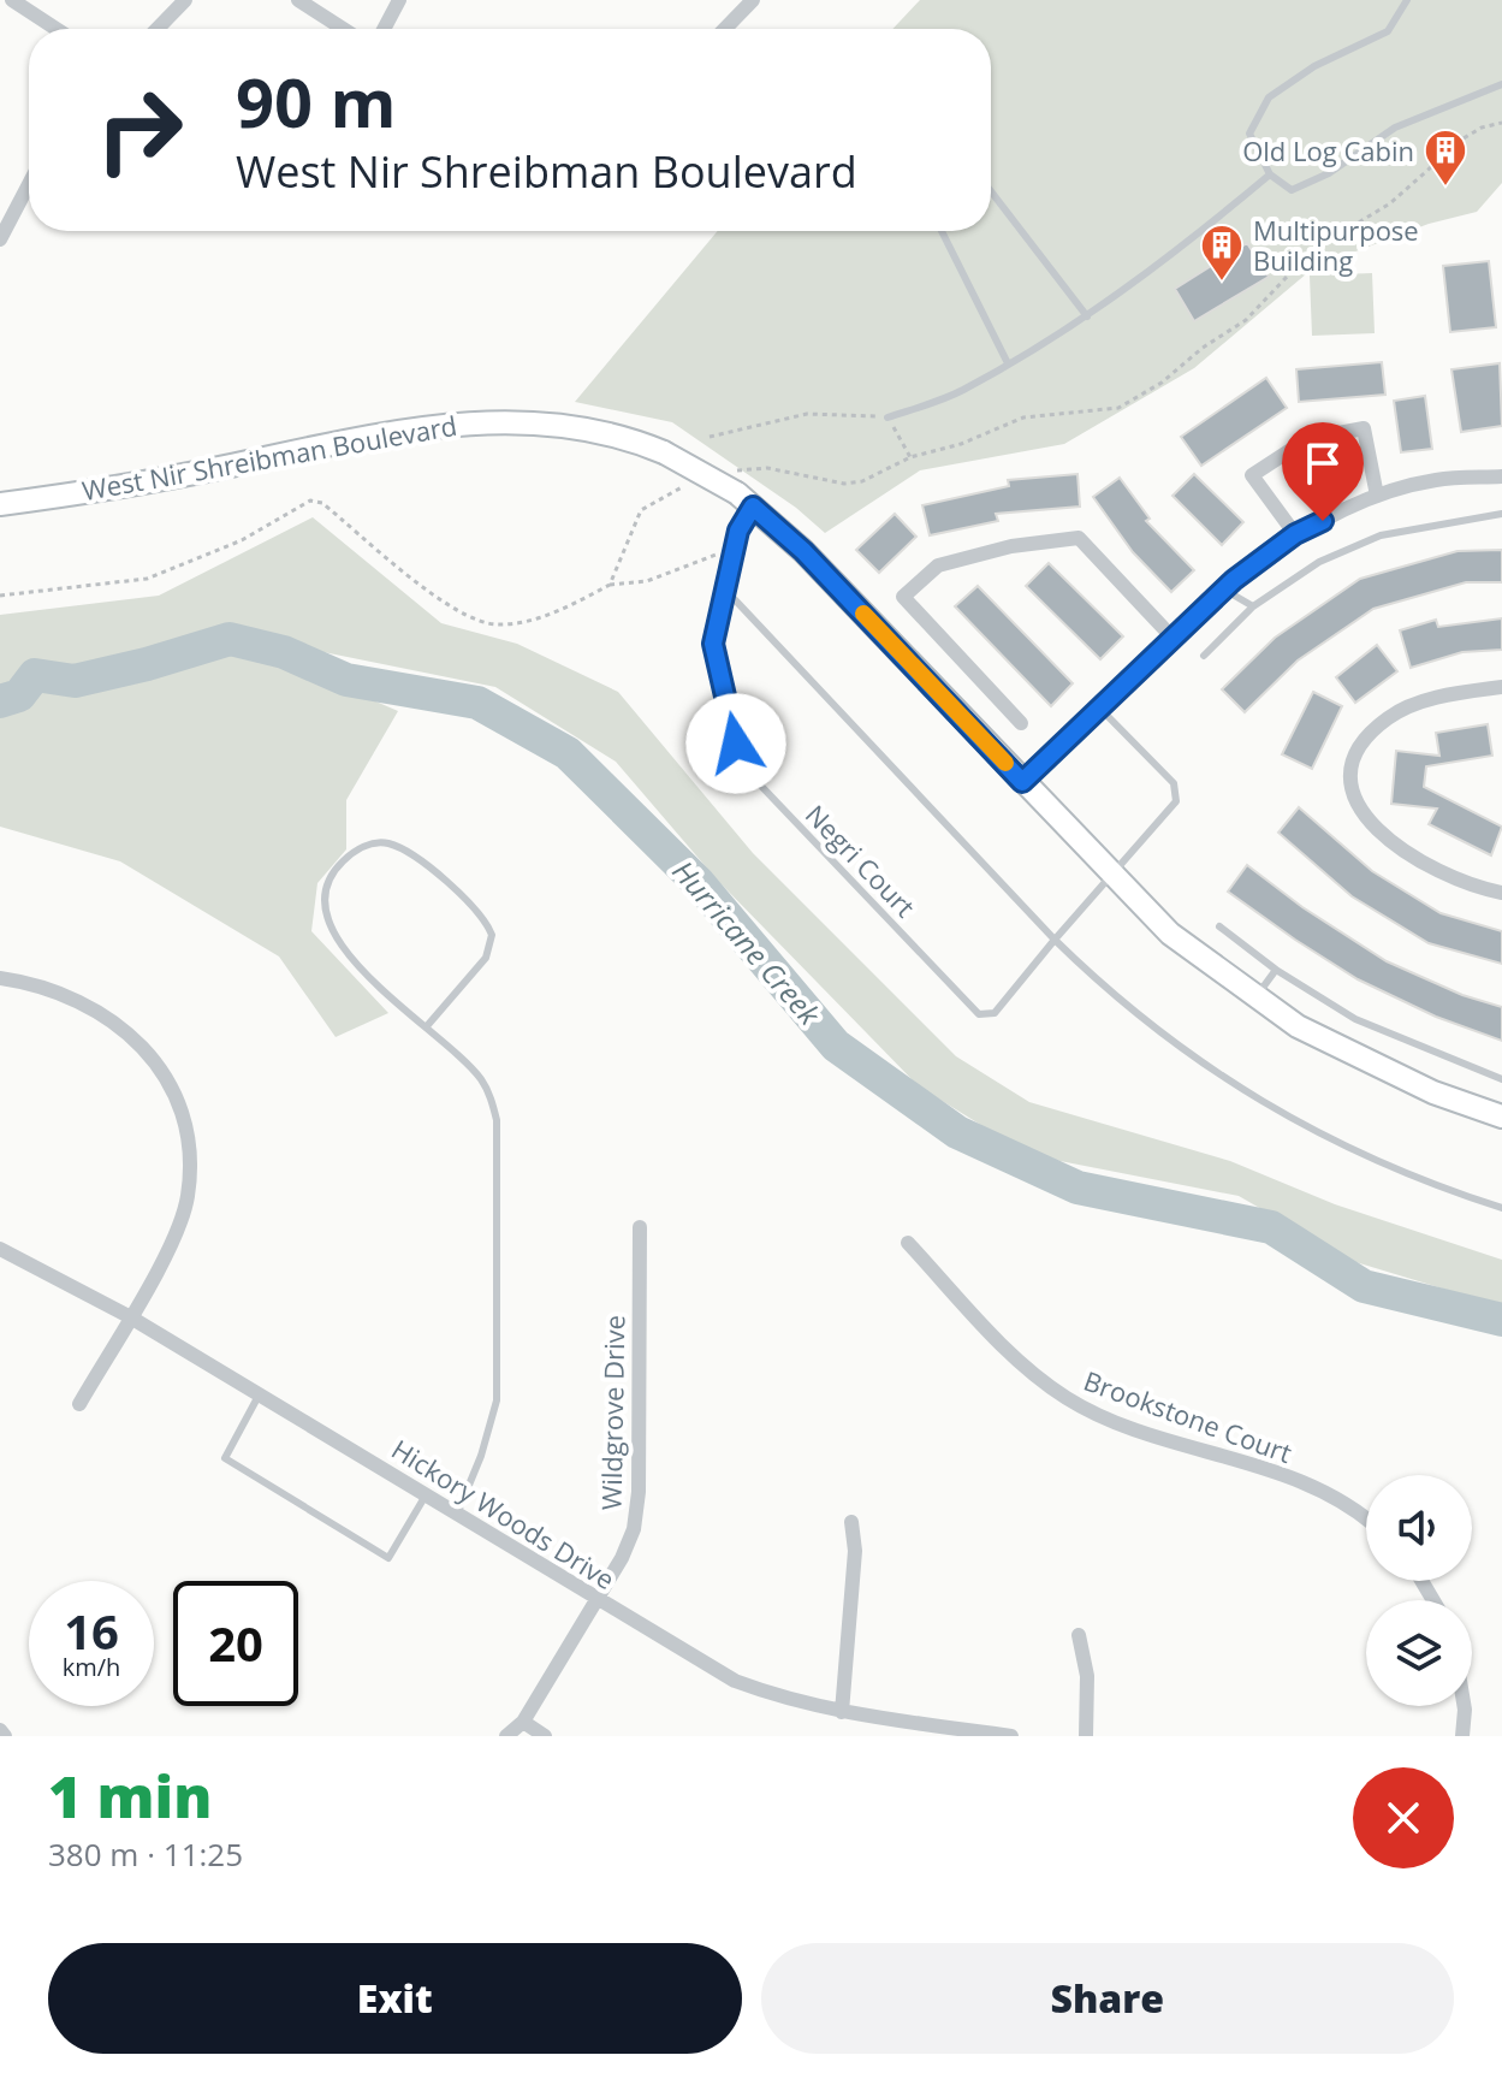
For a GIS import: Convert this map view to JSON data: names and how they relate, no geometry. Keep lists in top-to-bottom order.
{
  "streets": {
    "main road": ["West Nir Shreibman Boulevard"],
    "street": ["Wildgrove Drive", "Brookstone Court", "Hickory Woods Drive"],
    "lane": ["Negri Court"]
  },
  "crossings": [
    ["West Nir Shreibman Boulevard", "Negri Court"],
    ["Wildgrove Drive", "Hickory Woods Drive"]
  ],
  "water": ["Hurricane Creek"],
  "places": {
    "building": ["Old Log Cabin", "Multipurpose Building"]
  },
  "page": {
    "turn": ["90 m", "West Nir Shreibman Boulevard"],
    "speed": "16 km/h",
    "limit": "20",
    "heading": ["1 min", "380 m · 11:25"],
    "buttons": ["Exit", "Share"]
  }
}
